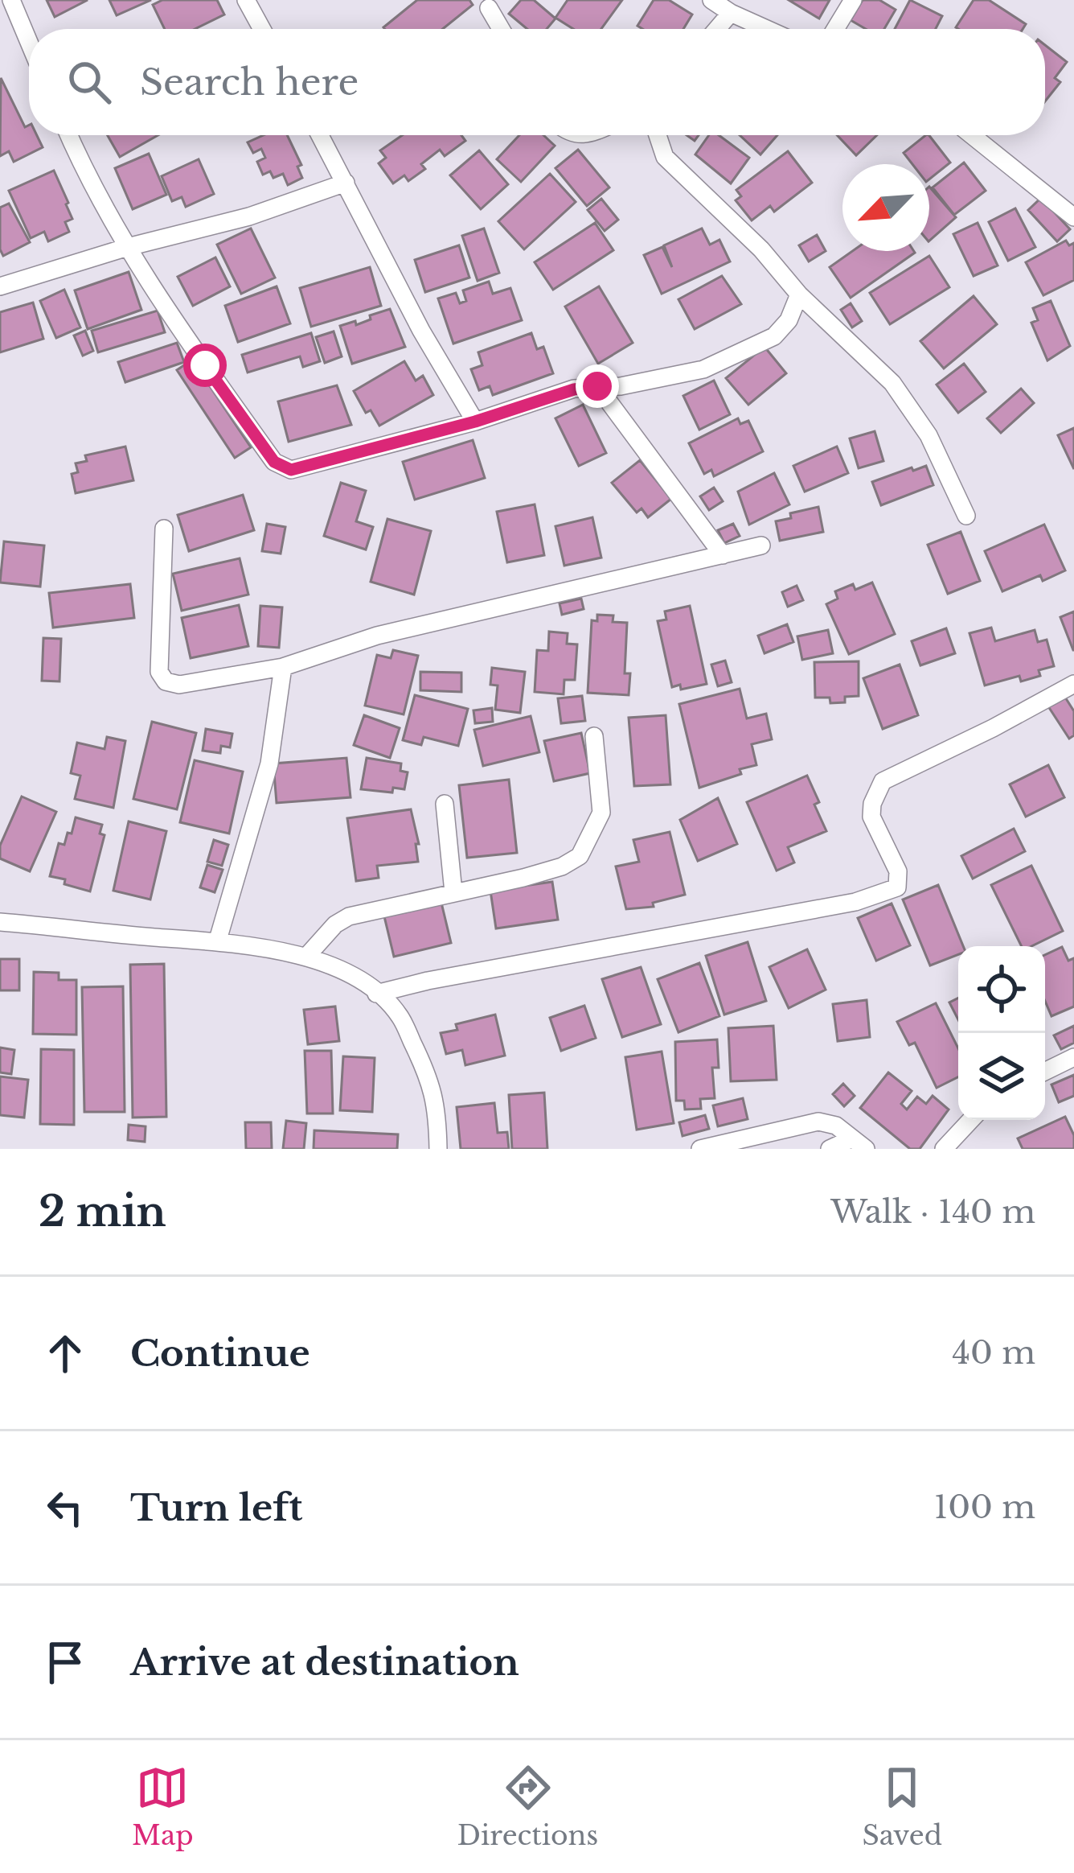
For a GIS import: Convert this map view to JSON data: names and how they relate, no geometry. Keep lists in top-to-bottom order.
{
  "north": "bottom left",
  "page": {
    "search": "Search here",
    "heading": ["2 min", "Walk · 140 m"],
    "list": [
      ["Continue", "40 m"],
      ["Turn left", "100 m"],
      "Arrive at destination"
    ],
    "nav": ["Map", "Directions", "Saved"]
  }
}
